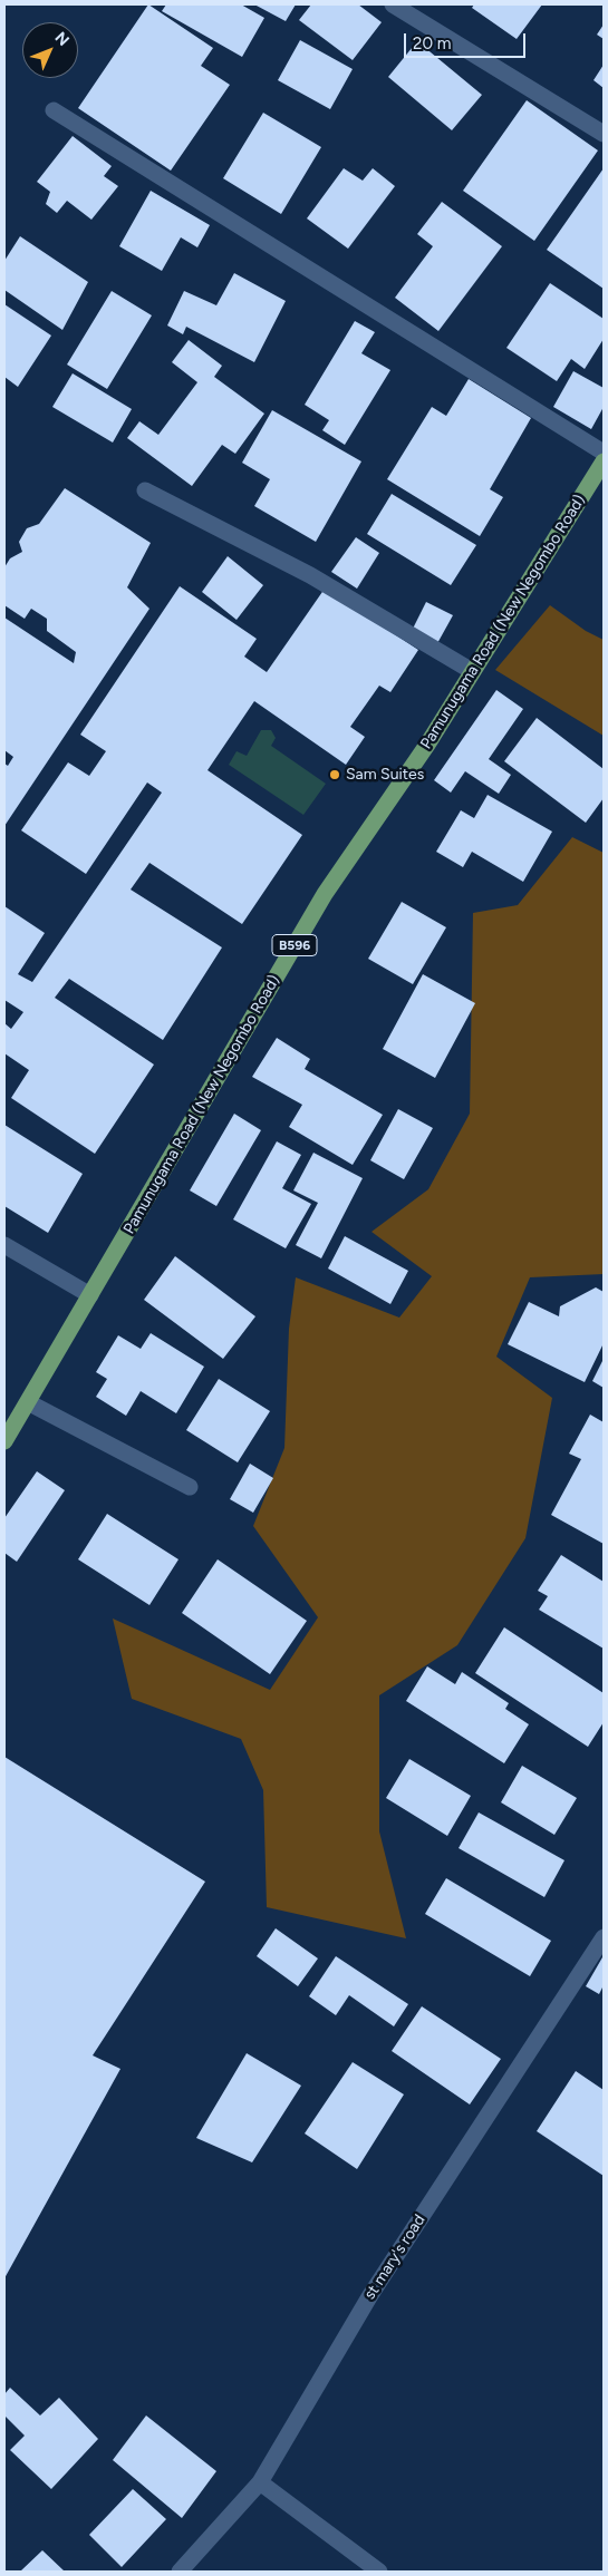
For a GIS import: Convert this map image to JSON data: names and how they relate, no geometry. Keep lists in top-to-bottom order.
{
  "streets": {
    "main road": ["Pamunugama Road (New Negombo Road)", "B596"],
    "street": ["st mary's road"]
  },
  "places": ["Sam Suites"],
  "scale_bar": "20 m",
  "north": "top right"
}
